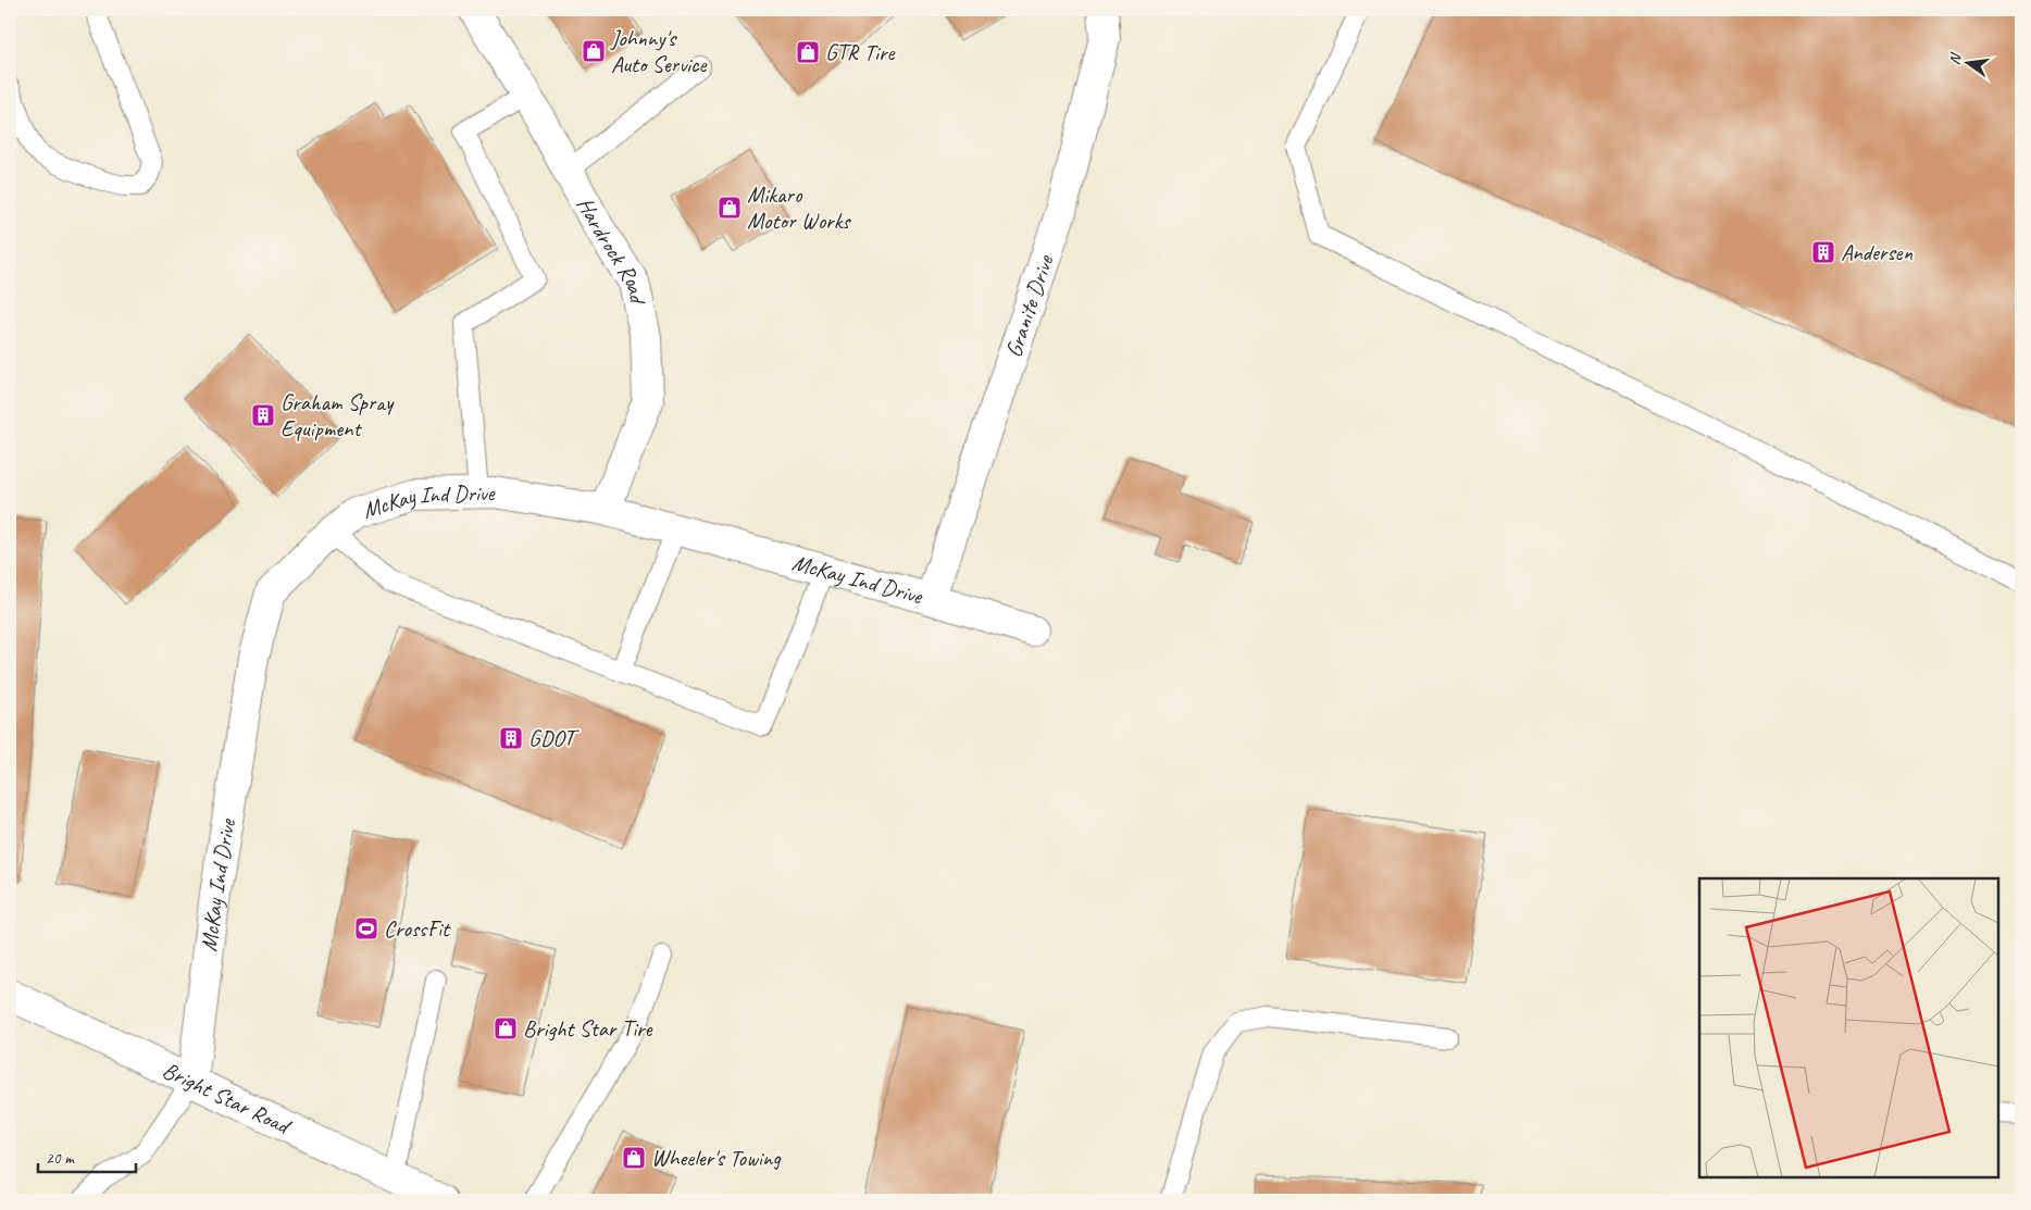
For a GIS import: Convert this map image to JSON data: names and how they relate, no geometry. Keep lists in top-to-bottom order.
{
  "streets": {
    "street": [
      "Hardrock Road",
      "Granite Drive",
      "McKay Ind Drive",
      "Bright Star Road"
    ]
  },
  "crossings": [
    ["Hardrock Road", "McKay Ind Drive"],
    ["Granite Drive", "McKay Ind Drive"],
    ["McKay Ind Drive", "Bright Star Road"]
  ],
  "places": {
    "shop": [
      "Johnny's Auto Service",
      "GTR Tire",
      "Mikaro Motor Works",
      "Bright Star Tire",
      "Wheeler's Towing"
    ],
    "building": ["Andersen", "Graham Spray Equipment", "GDOT"],
    "sports": ["CrossFit"]
  },
  "scale_bar": "20 m",
  "north": "left"
}
